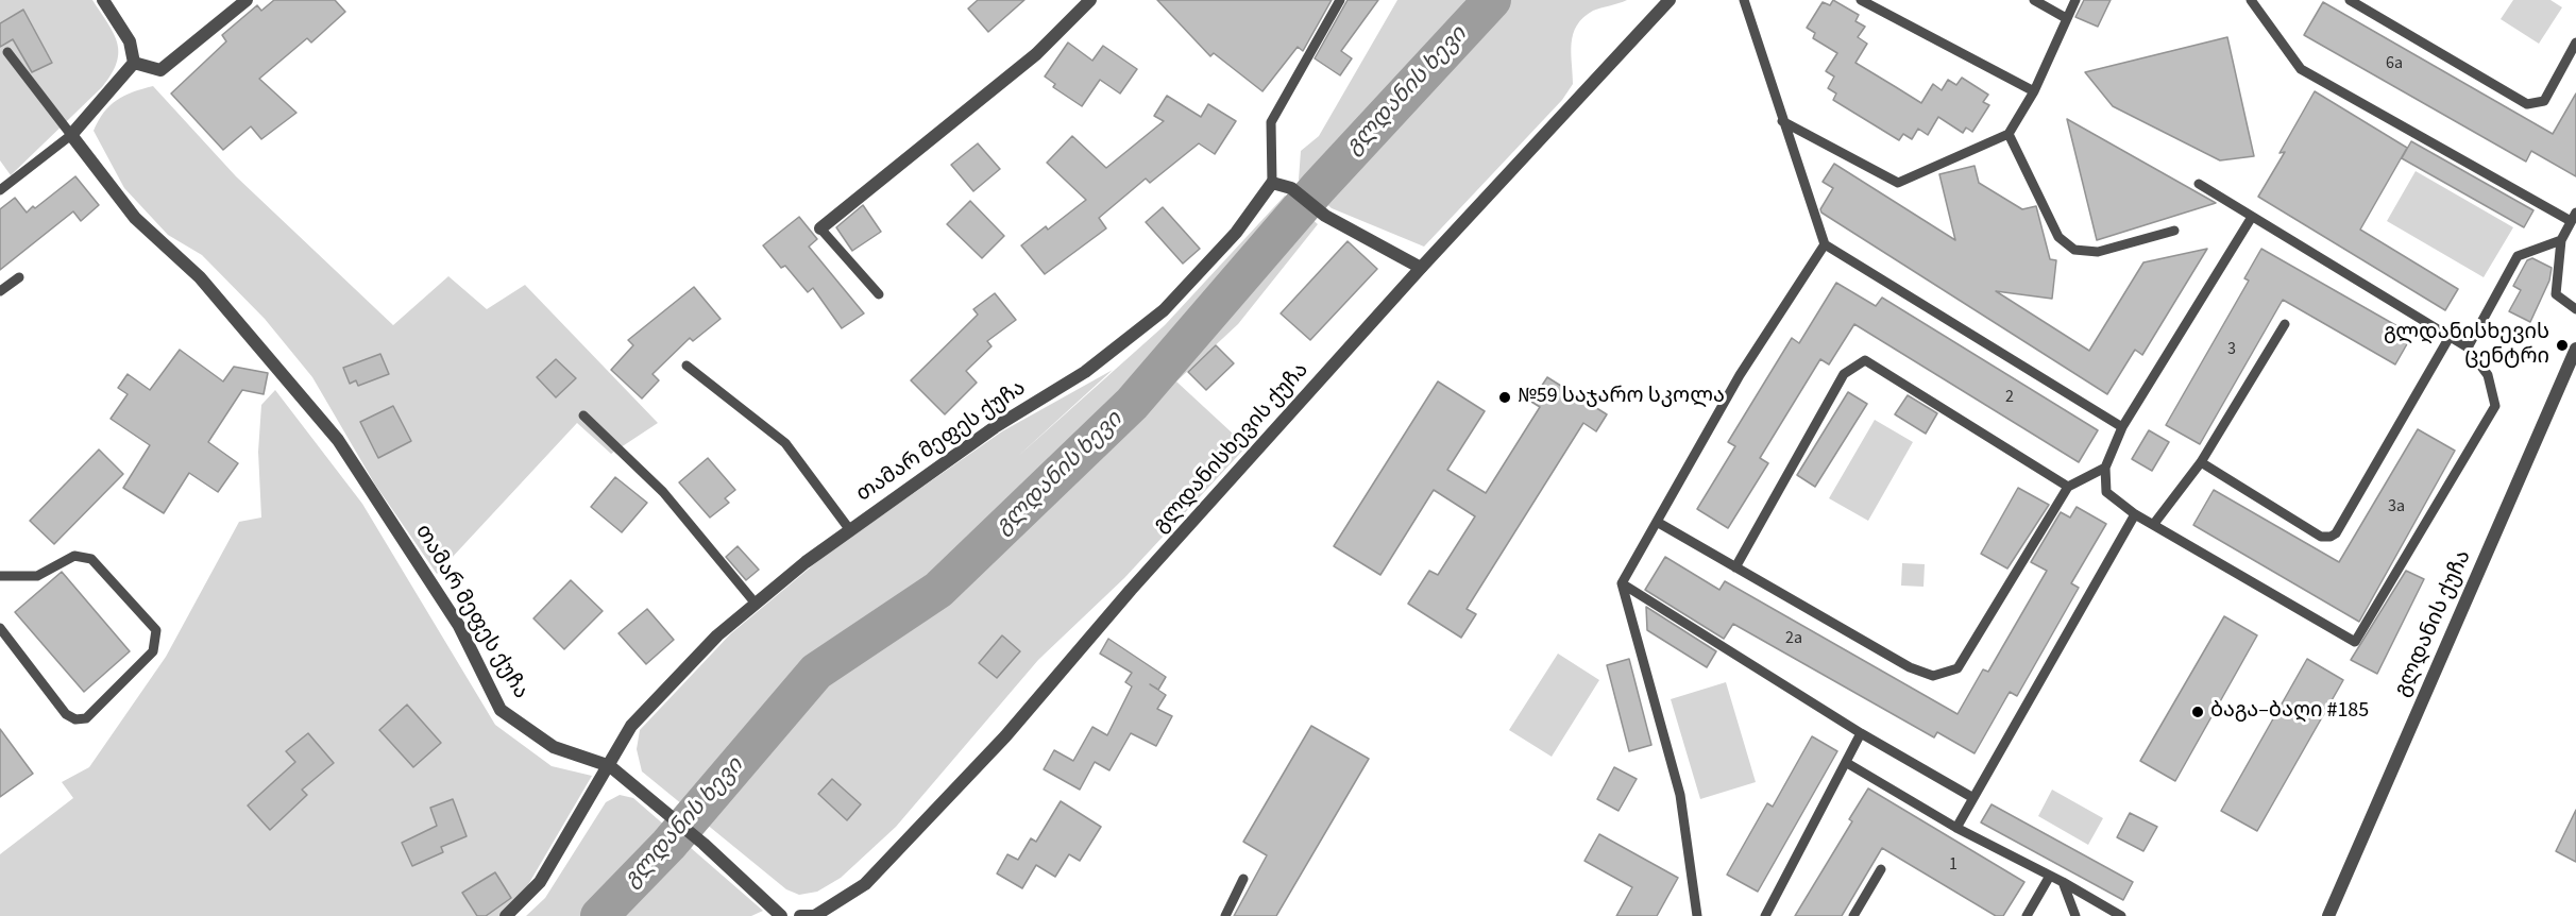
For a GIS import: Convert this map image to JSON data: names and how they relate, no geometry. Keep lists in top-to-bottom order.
{
  "streets": {
    "street": ["თამარ მეფეს ქუჩა", "გლდანისხევის ქუჩა", "გლდანის ქუჩა"]
  },
  "water": ["გლდანის ხევი"],
  "places": ["გლდანისხევის ცენტრი", "№59 საჯარო სკოლა", "ბაგა–ბაღი #185"],
  "house_numbers": [
    "6a",
    "3",
    "2",
    "3a",
    "2a",
    "1"
  ]
}
